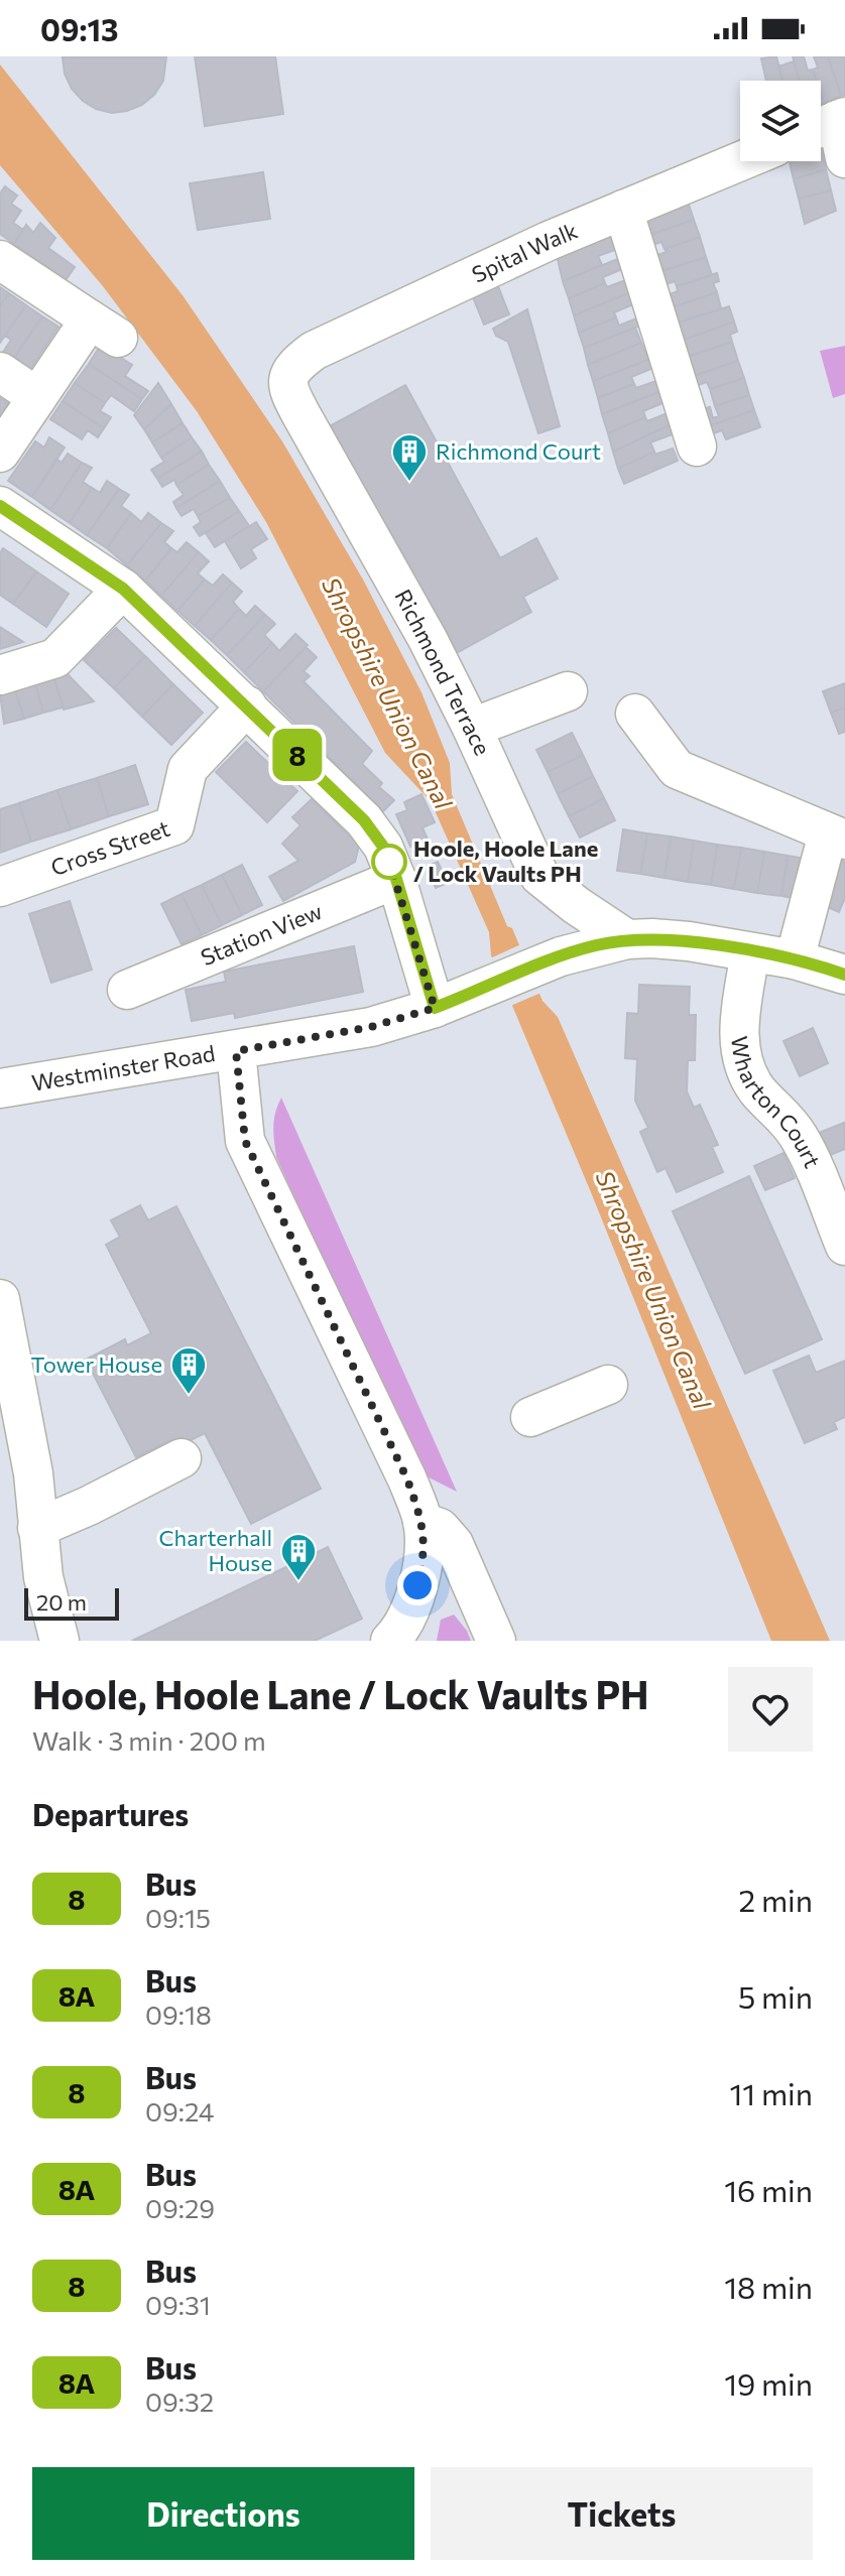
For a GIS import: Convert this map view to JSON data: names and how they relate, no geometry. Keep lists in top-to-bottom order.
{
  "streets": {
    "street": [
      "Spital Walk",
      "Richmond Terrace",
      "Cross Street",
      "Station View",
      "Westminster Road",
      "Wharton Court"
    ]
  },
  "crossings": [
    ["Spital Walk", "Richmond Terrace"],
    ["Richmond Terrace", "Westminster Road"],
    ["Westminster Road", "Wharton Court"]
  ],
  "water": ["Shropshire Union Canal"],
  "places": {
    "building": ["Richmond Court", "Tower House", "Charterhall House"],
    "other": ["Hoole, Hoole Lane / Lock Vaults PH"]
  },
  "lines": ["bus line 8"],
  "scale_bar": "20 m",
  "page": {
    "status": "09:13",
    "on_map": "8",
    "scale": "20 m",
    "heading": [
      ["Hoole, Hoole Lane / Lock Vaults PH", "Walk · 3 min · 200 m"],
      "Departures"
    ],
    "list": [
      {
        "mark": "8",
        "name": "Bus",
        "note": "09:15",
        "value": "2 min"
      },
      {
        "mark": "8A",
        "name": "Bus",
        "note": "09:18",
        "value": "5 min"
      },
      {
        "mark": "8",
        "name": "Bus",
        "note": "09:24",
        "value": "11 min"
      },
      {
        "mark": "8A",
        "name": "Bus",
        "note": "09:29",
        "value": "16 min"
      },
      {
        "mark": "8",
        "name": "Bus",
        "note": "09:31",
        "value": "18 min"
      },
      {
        "mark": "8A",
        "name": "Bus",
        "note": "09:32",
        "value": "19 min"
      }
    ],
    "buttons": ["Directions", "Tickets"]
  }
}
